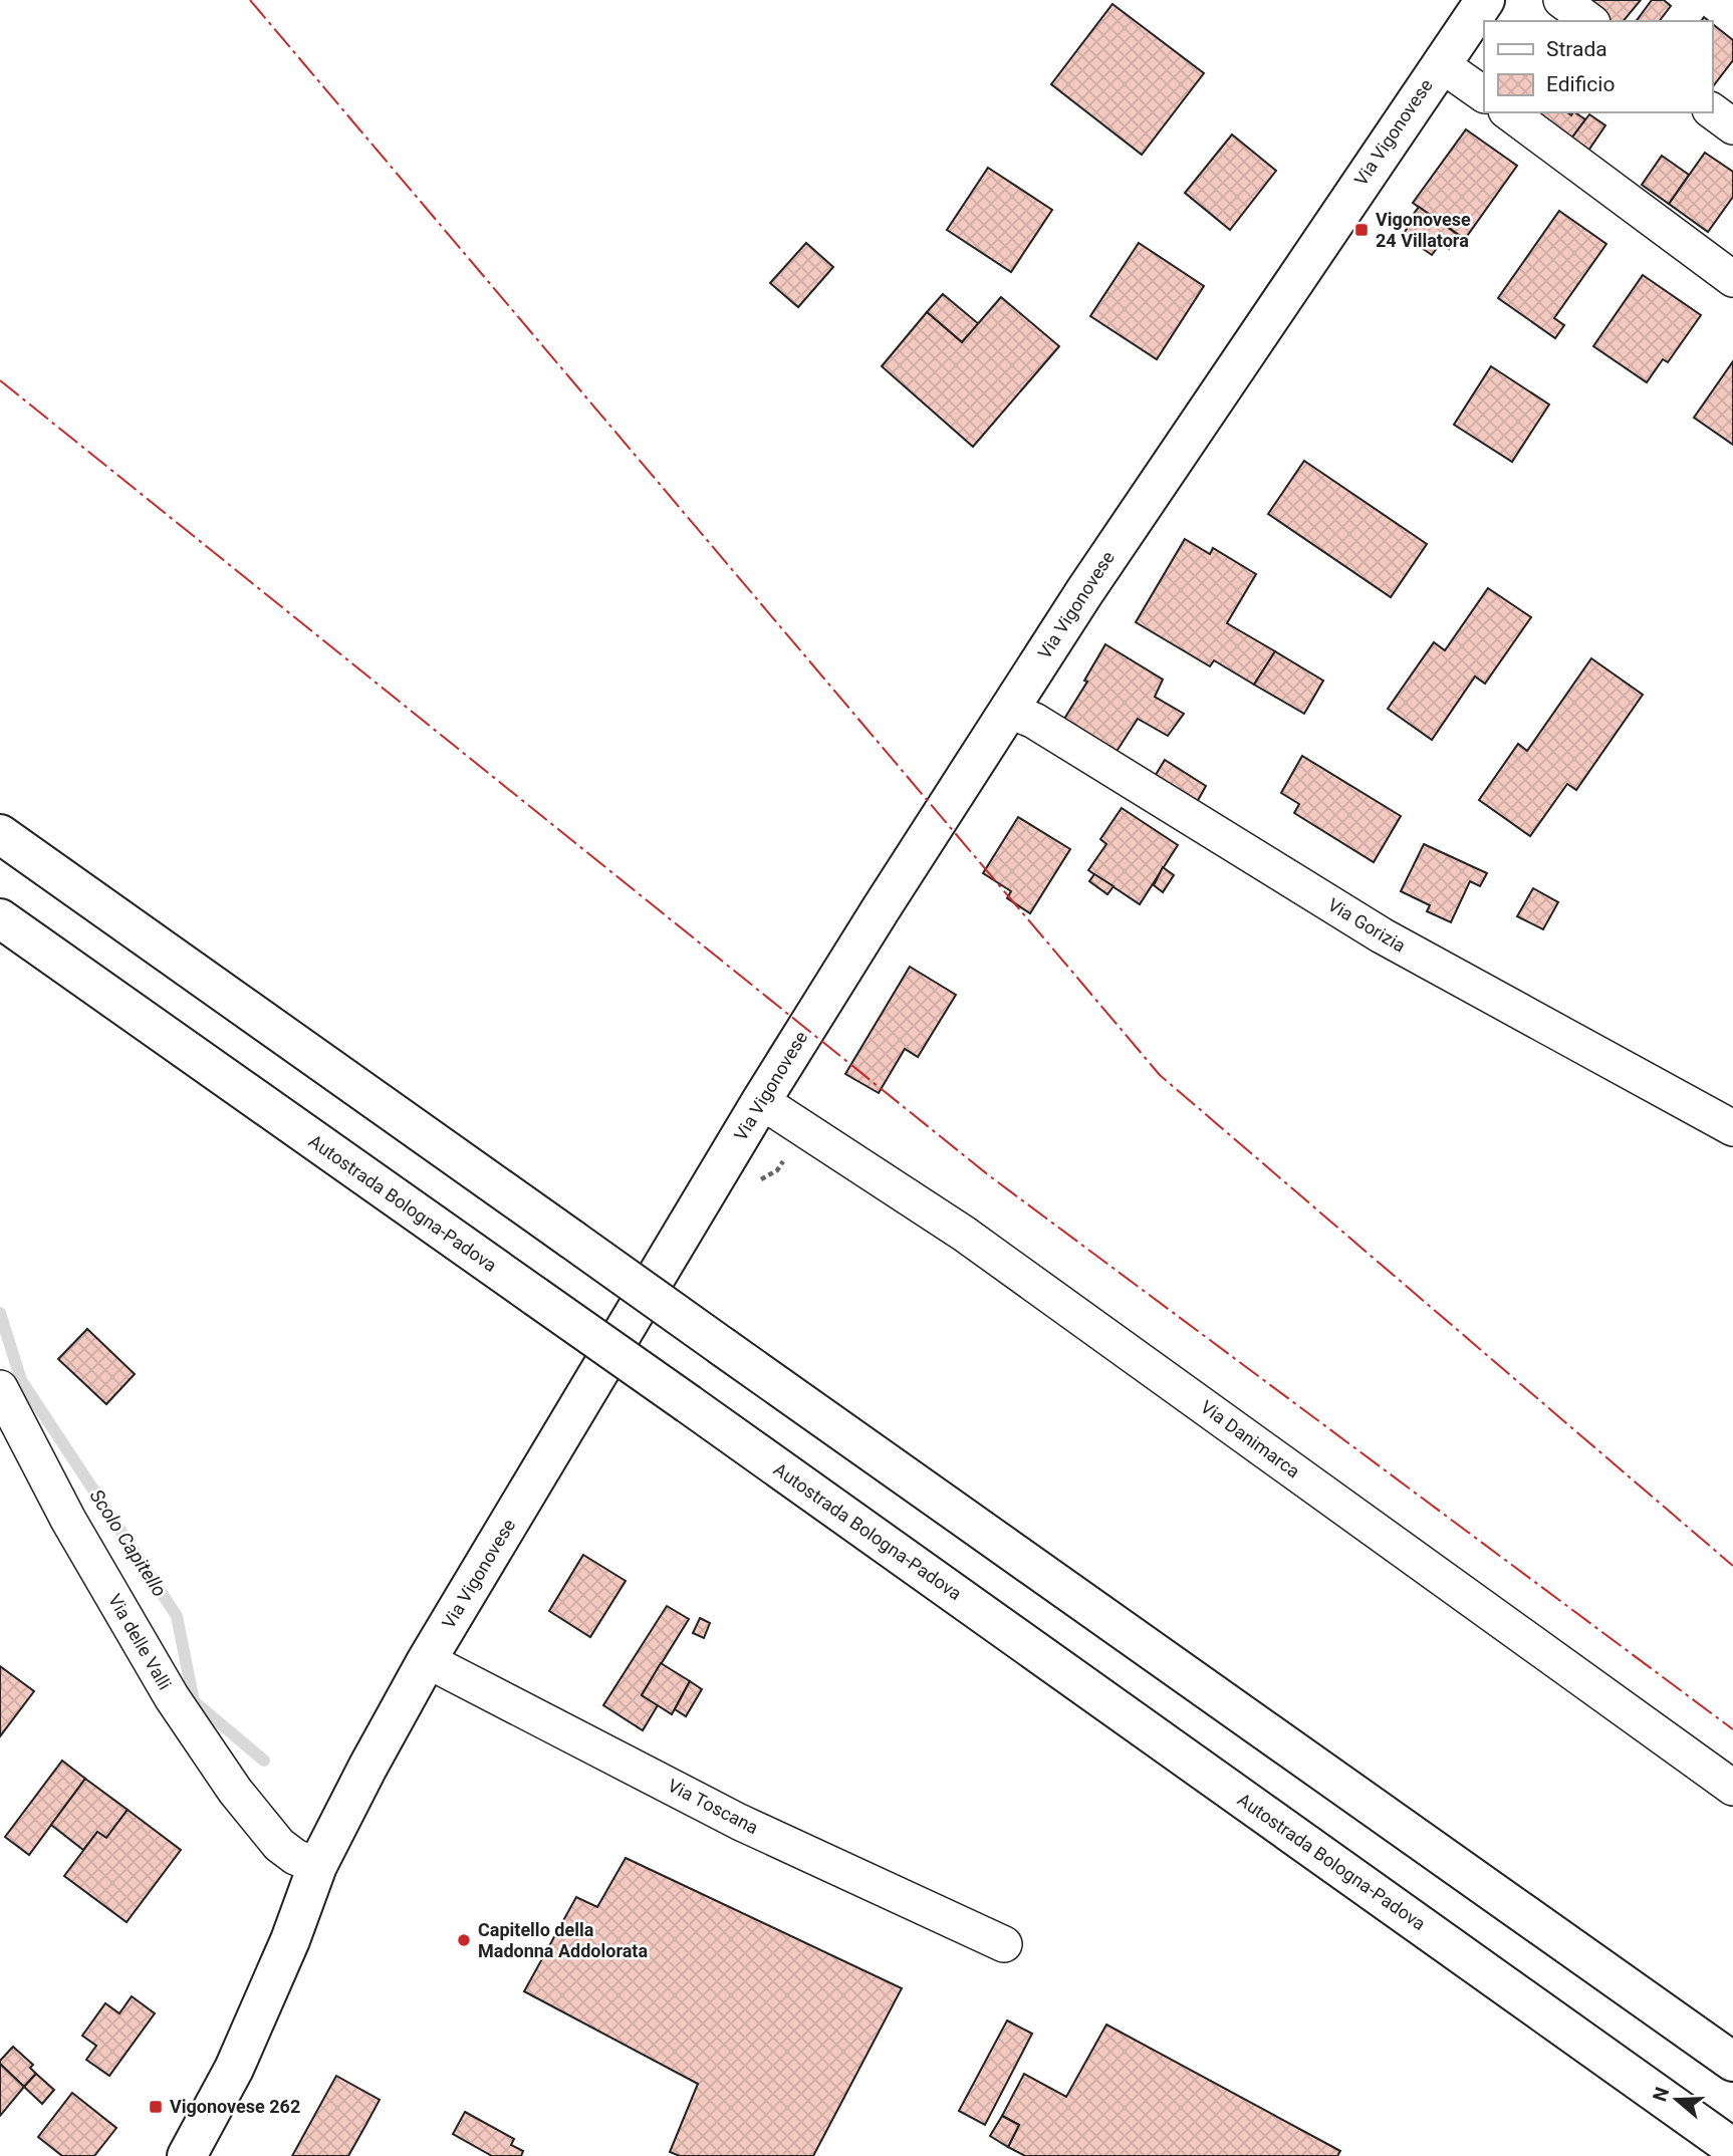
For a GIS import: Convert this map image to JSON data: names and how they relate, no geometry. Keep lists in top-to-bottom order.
{
  "streets": {
    "main road": ["Via Vigonovese", "Autostrada Bologna-Padova"],
    "street": [
      "Via Gorizia",
      "Via Danimarca",
      "Via delle Valli",
      "Via Toscana"
    ]
  },
  "crossings": [
    ["Via Vigonovese", "Via Gorizia"],
    ["Via Vigonovese", "Via Danimarca"],
    ["Via Vigonovese", "Via delle Valli"],
    ["Via Vigonovese", "Via Toscana"]
  ],
  "water": ["Scolo Capitello"],
  "places": {
    "transit": ["Vigonovese 24 Villatora", "Vigonovese 262"],
    "other": ["Capitello della Madonna Addolorata"]
  },
  "legend": ["Strada", "Edificio"],
  "north": "left"
}
